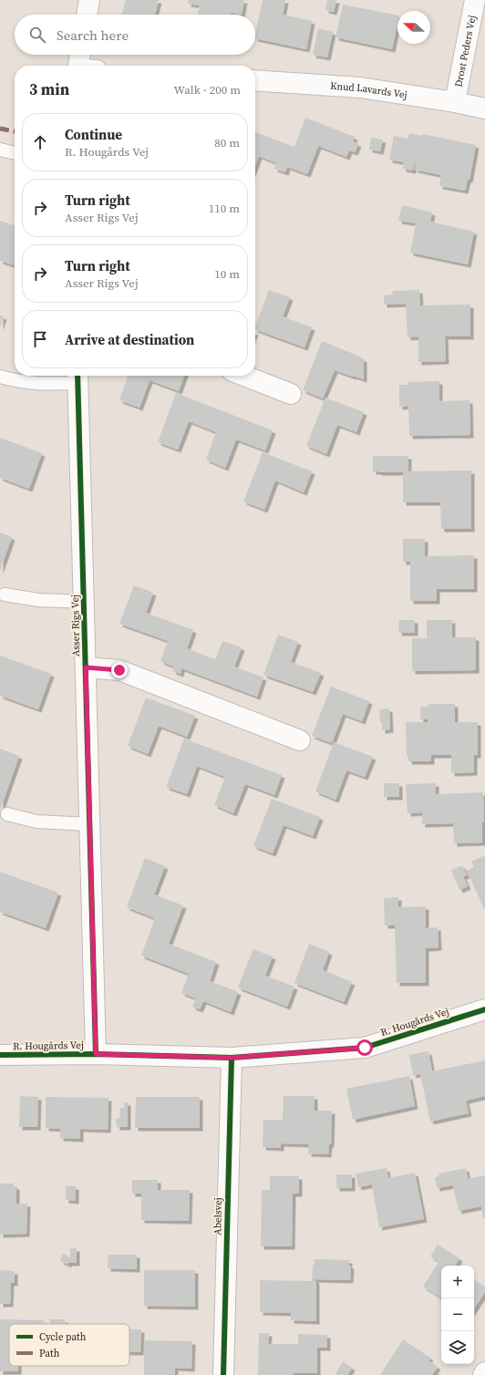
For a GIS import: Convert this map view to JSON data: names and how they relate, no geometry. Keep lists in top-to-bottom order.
{
  "streets": {
    "street": [
      "Drost Peders Vej",
      "Knud Lavards Vej",
      "Asser Rigs Vej",
      "R. Hougårds Vej",
      "Abelsvej"
    ]
  },
  "crossings": [
    ["Drost Peders Vej", "Knud Lavards Vej"],
    ["Asser Rigs Vej", "R. Hougårds Vej"],
    ["R. Hougårds Vej", "Abelsvej"]
  ],
  "legend": ["Cycle path", "Path"],
  "north": "left",
  "page": {
    "search": "Search here",
    "heading": ["3 min", "Walk · 200 m"],
    "list": [
      ["Continue", "R. Hougårds Vej", "80 m"],
      ["Turn right", "Asser Rigs Vej", "110 m"],
      ["Turn right", "Asser Rigs Vej", "10 m"],
      "Arrive at destination"
    ],
    "map_buttons": ["+", "−"]
  }
}
